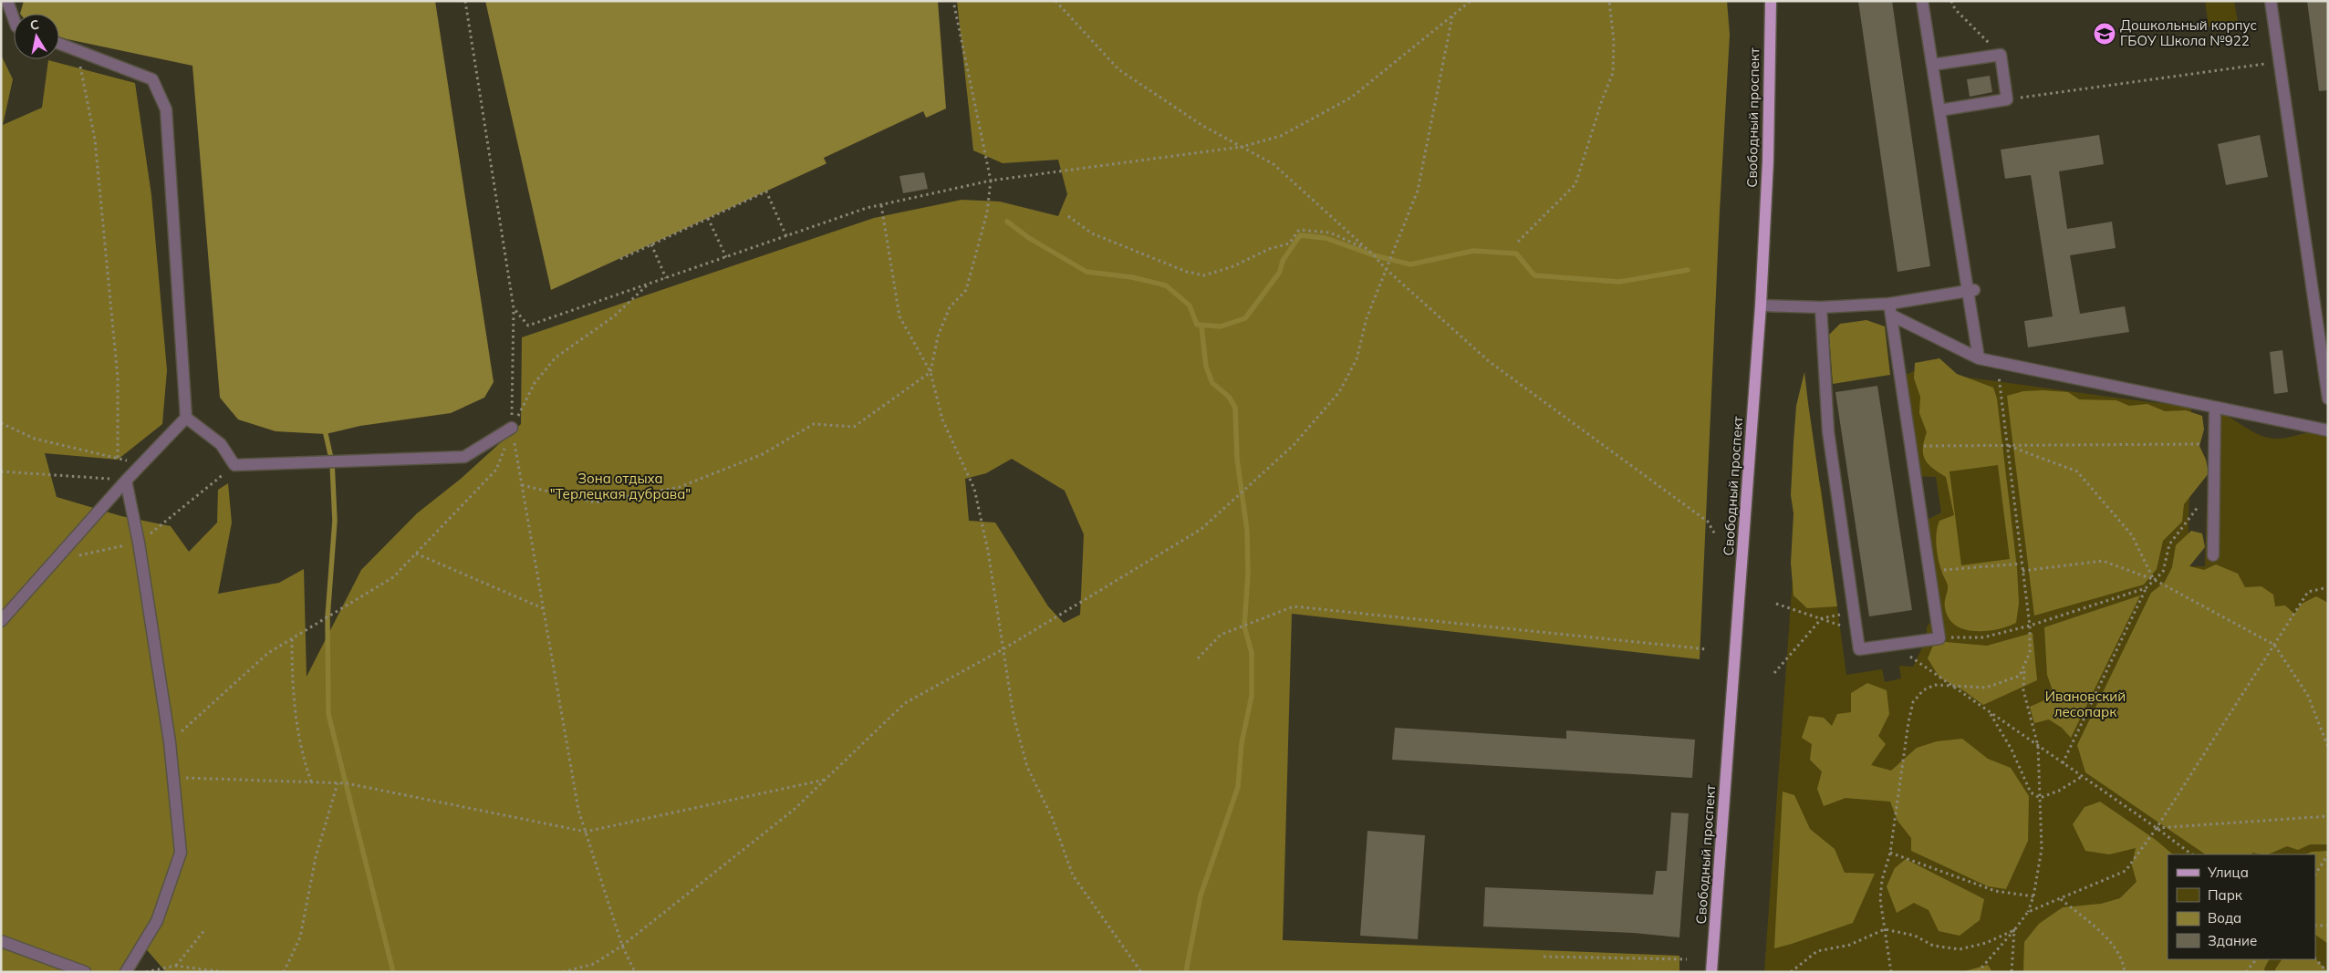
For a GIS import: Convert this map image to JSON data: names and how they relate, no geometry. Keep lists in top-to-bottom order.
{
  "streets": {
    "main road": ["Свободный проспект"]
  },
  "parks": ["Зона отдыха \"Терлецкая дубрава\"", "Ивановский лесопарк"],
  "places": {
    "school or university": ["Дошкольный корпус ГБОУ Школа №922"]
  },
  "legend": [
    "Улица",
    "Парк",
    "Вода",
    "Здание"
  ],
  "north": "top"
}
